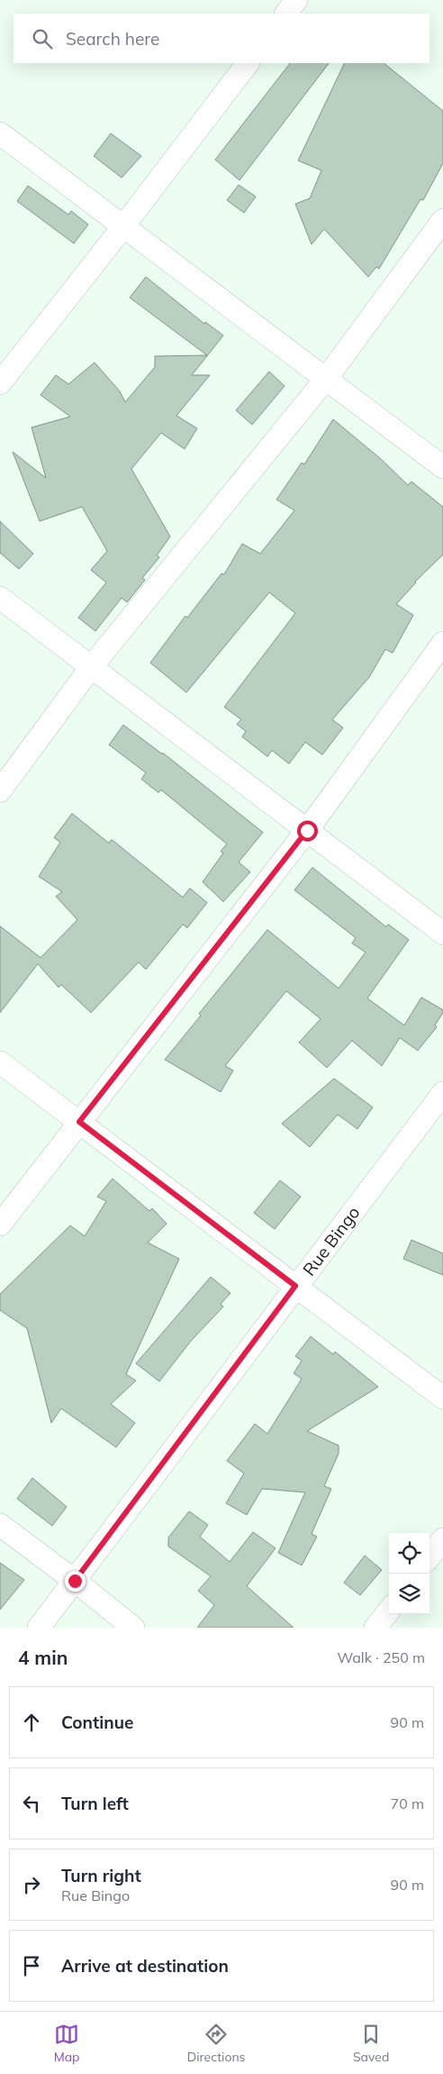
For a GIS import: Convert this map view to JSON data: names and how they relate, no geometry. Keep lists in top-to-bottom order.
{
  "streets": {
    "street": ["Rue Bingo"]
  },
  "page": {
    "search": "Search here",
    "heading": ["4 min", "Walk · 250 m"],
    "list": [
      ["Continue", "90 m"],
      ["Turn left", "70 m"],
      ["Turn right", "Rue Bingo", "90 m"],
      "Arrive at destination"
    ],
    "nav": ["Map", "Directions", "Saved"]
  }
}
